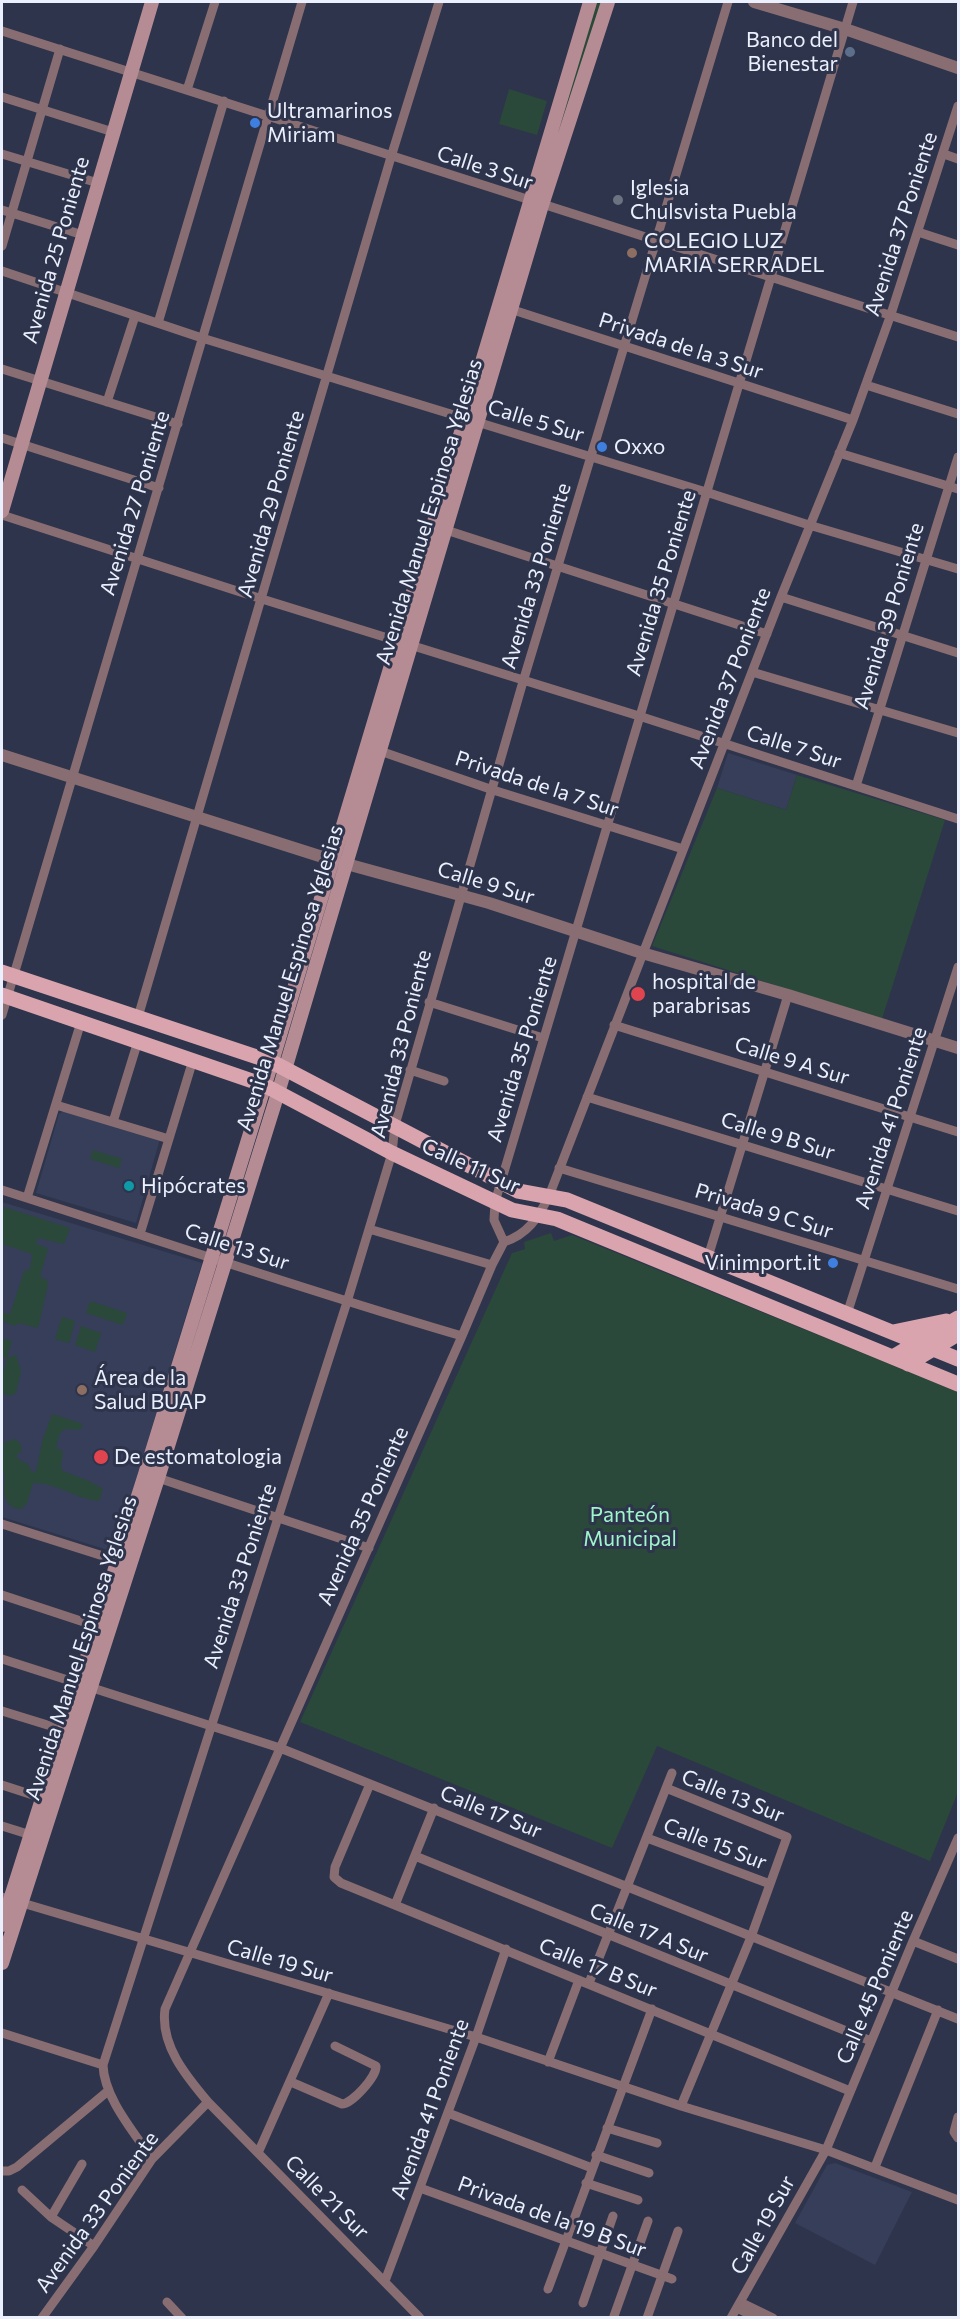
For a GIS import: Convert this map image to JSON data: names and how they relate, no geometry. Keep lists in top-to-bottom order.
{
  "streets": {
    "main road": ["Avenida 25 Poniente", "Avenida Manuel Espinosa Yglesias", "Calle 11 Sur"],
    "street": [
      "Calle 3 Sur",
      "Avenida 37 Poniente",
      "Privada de la 3 Sur",
      "Calle 5 Sur",
      "Avenida 27 Poniente",
      "Avenida 29 Poniente",
      "Avenida 33 Poniente",
      "Avenida 35 Poniente",
      "Avenida 39 Poniente",
      "Calle 7 Sur",
      "Privada de la 7 Sur",
      "Calle 9 Sur",
      "Calle 9 A Sur",
      "Avenida 41 Poniente",
      "Calle 9 B Sur",
      "Privada 9 C Sur",
      "Calle 13 Sur",
      "Calle 17 Sur",
      "Calle 15 Sur",
      "Calle 17 A Sur",
      "Calle 19 Sur",
      "Calle 17 B Sur",
      "Calle 45 Poniente",
      "Calle 21 Sur",
      "Privada de la 19 B Sur"
    ]
  },
  "crossings": [
    ["Calle 3 Sur", "Avenida 37 Poniente"],
    ["Calle 3 Sur", "Avenida 25 Poniente"],
    ["Calle 3 Sur", "Avenida 27 Poniente"],
    ["Calle 3 Sur", "Avenida 29 Poniente"],
    ["Calle 3 Sur", "Avenida Manuel Espinosa Yglesias"],
    ["Calle 3 Sur", "Avenida 33 Poniente"],
    ["Calle 3 Sur", "Avenida 35 Poniente"],
    ["Avenida 37 Poniente", "Privada de la 3 Sur"],
    ["Avenida 37 Poniente", "Calle 5 Sur"],
    ["Avenida 37 Poniente", "Avenida 35 Poniente"],
    ["Avenida 37 Poniente", "Calle 7 Sur"],
    ["Avenida 37 Poniente", "Privada de la 7 Sur"],
    ["Avenida 37 Poniente", "Calle 9 Sur"],
    ["Avenida 37 Poniente", "Calle 9 A Sur"],
    ["Avenida 37 Poniente", "Calle 9 B Sur"],
    ["Avenida 37 Poniente", "Calle 11 Sur"],
    ["Avenida 37 Poniente", "Privada 9 C Sur"],
    ["Avenida 25 Poniente", "Calle 5 Sur"],
    ["Avenida 25 Poniente", "Calle 7 Sur"],
    ["Privada de la 3 Sur", "Avenida Manuel Espinosa Yglesias"],
    ["Privada de la 3 Sur", "Avenida 33 Poniente"],
    ["Privada de la 3 Sur", "Avenida 35 Poniente"],
    ["Calle 5 Sur", "Avenida 27 Poniente"],
    ["Calle 5 Sur", "Avenida 29 Poniente"],
    ["Calle 5 Sur", "Avenida Manuel Espinosa Yglesias"],
    ["Calle 5 Sur", "Avenida 33 Poniente"],
    ["Calle 5 Sur", "Avenida 35 Poniente"],
    ["Calle 5 Sur", "Avenida 39 Poniente"],
    ["Avenida 27 Poniente", "Calle 7 Sur"],
    ["Avenida 27 Poniente", "Calle 9 Sur"],
    ["Avenida 27 Poniente", "Calle 11 Sur"],
    ["Avenida 29 Poniente", "Calle 7 Sur"],
    ["Avenida 29 Poniente", "Calle 9 Sur"],
    ["Avenida 29 Poniente", "Calle 11 Sur"],
    ["Avenida Manuel Espinosa Yglesias", "Calle 7 Sur"],
    ["Avenida Manuel Espinosa Yglesias", "Privada de la 7 Sur"],
    ["Avenida Manuel Espinosa Yglesias", "Calle 9 Sur"],
    ["Avenida Manuel Espinosa Yglesias", "Calle 11 Sur"],
    ["Avenida Manuel Espinosa Yglesias", "Calle 13 Sur"],
    ["Avenida Manuel Espinosa Yglesias", "Calle 17 Sur"],
    ["Avenida Manuel Espinosa Yglesias", "Calle 19 Sur"],
    ["Avenida 33 Poniente", "Avenida 35 Poniente"],
    ["Avenida 33 Poniente", "Calle 7 Sur"],
    ["Avenida 33 Poniente", "Privada de la 7 Sur"],
    ["Avenida 33 Poniente", "Calle 9 Sur"],
    ["Avenida 33 Poniente", "Calle 11 Sur"],
    ["Avenida 33 Poniente", "Calle 13 Sur"],
    ["Avenida 33 Poniente", "Calle 17 Sur"],
    ["Avenida 33 Poniente", "Calle 19 Sur"],
    ["Avenida 33 Poniente", "Calle 21 Sur"],
    ["Avenida 35 Poniente", "Calle 7 Sur"],
    ["Avenida 35 Poniente", "Privada de la 7 Sur"],
    ["Avenida 35 Poniente", "Calle 9 Sur"],
    ["Avenida 35 Poniente", "Calle 11 Sur"],
    ["Avenida 35 Poniente", "Calle 13 Sur"],
    ["Avenida 35 Poniente", "Calle 17 Sur"],
    ["Avenida 35 Poniente", "Calle 19 Sur"],
    ["Avenida 35 Poniente", "Calle 21 Sur"],
    ["Avenida 39 Poniente", "Calle 7 Sur"],
    ["Calle 9 Sur", "Avenida 41 Poniente"],
    ["Calle 9 A Sur", "Avenida 41 Poniente"],
    ["Avenida 41 Poniente", "Calle 9 B Sur"],
    ["Avenida 41 Poniente", "Calle 11 Sur"],
    ["Avenida 41 Poniente", "Privada 9 C Sur"],
    ["Avenida 41 Poniente", "Calle 19 Sur"],
    ["Avenida 41 Poniente", "Calle 17 B Sur"],
    ["Avenida 41 Poniente", "Calle 21 Sur"],
    ["Avenida 41 Poniente", "Privada de la 19 B Sur"],
    ["Calle 13 Sur", "Calle 15 Sur"],
    ["Calle 17 Sur", "Calle 17 B Sur"],
    ["Calle 17 Sur", "Calle 45 Poniente"],
    ["Calle 17 A Sur", "Calle 45 Poniente"],
    ["Calle 19 Sur", "Calle 45 Poniente"],
    ["Calle 17 B Sur", "Calle 45 Poniente"]
  ],
  "parks": ["Panteón Municipal"],
  "places": [
    "Banco del Bienestar",
    "Ultramarinos Miriam",
    "Iglesia Chulsvista Puebla",
    "COLEGIO LUZ MARIA SERRADEL",
    "Oxxo",
    "hospital de parabrisas",
    "Hipócrates",
    "Vinimport.it",
    "Área de la Salud BUAP",
    "De estomatologia"
  ]
}
